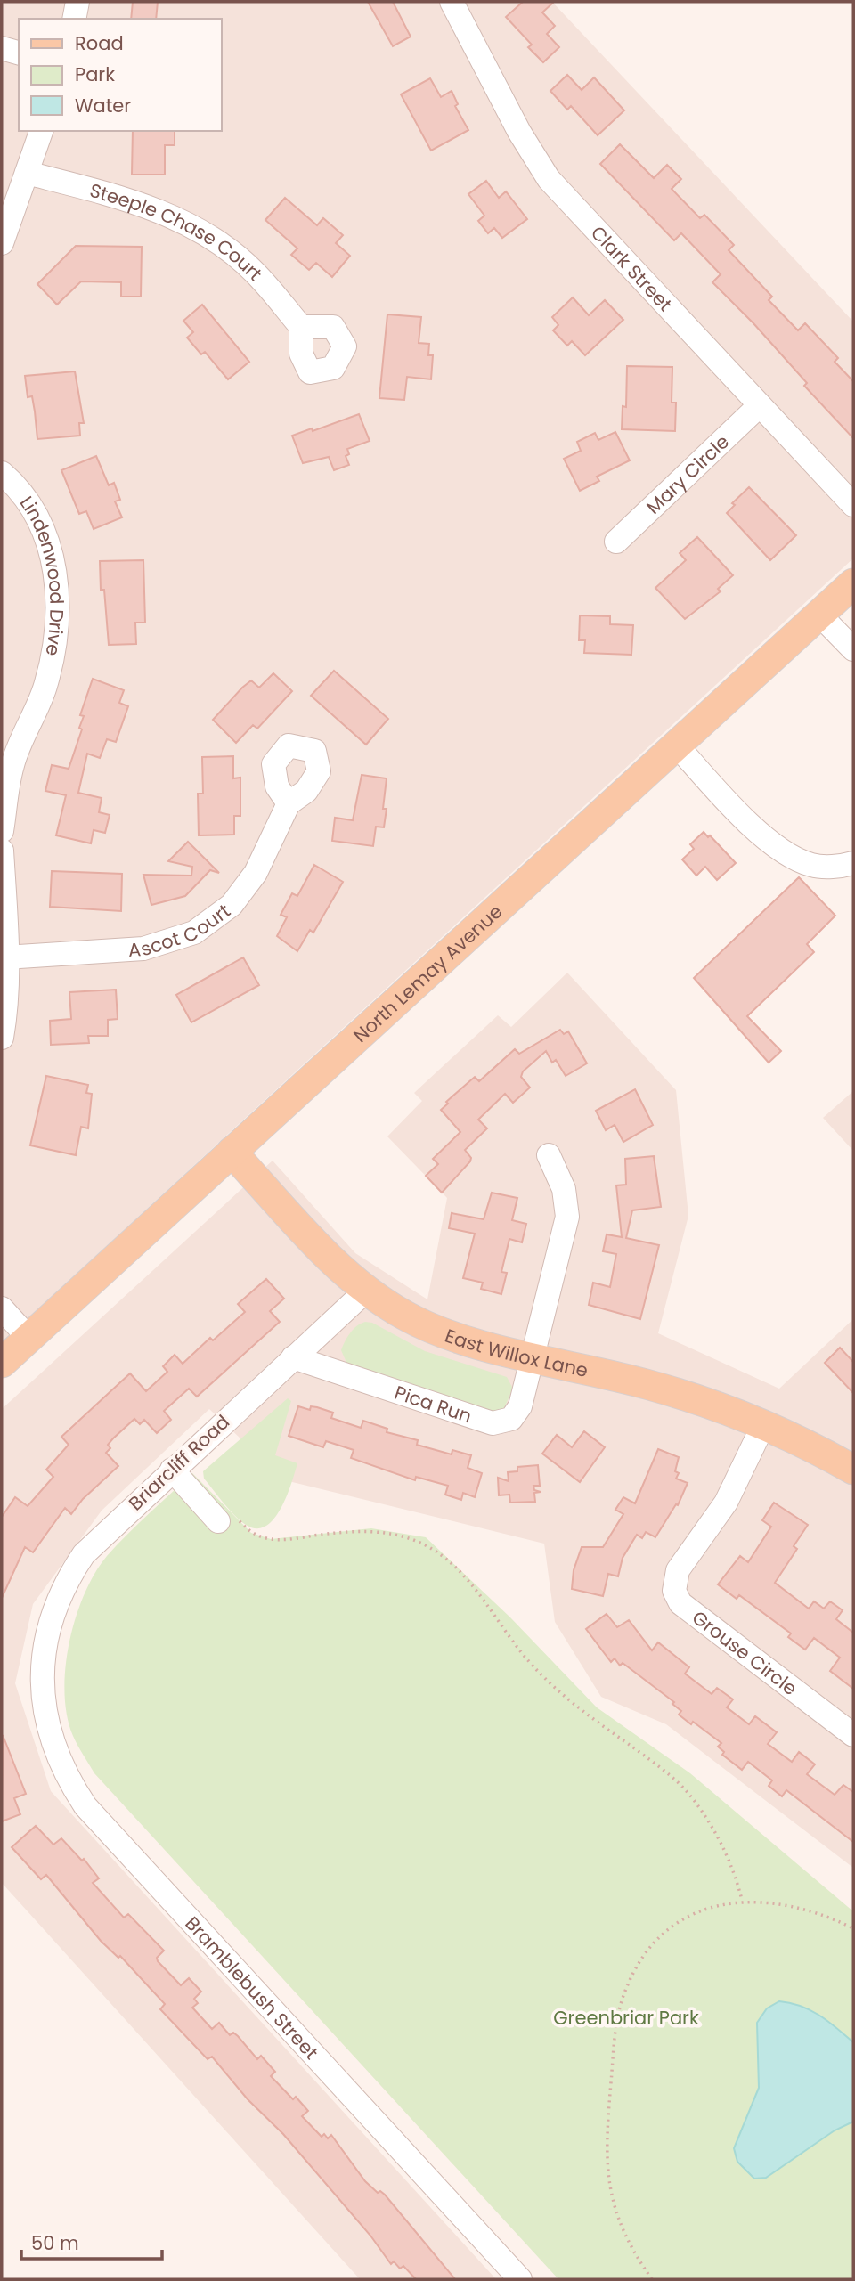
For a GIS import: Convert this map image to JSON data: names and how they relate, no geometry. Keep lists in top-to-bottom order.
{
  "streets": {
    "main road": ["North Lemay Avenue", "East Willox Lane"],
    "street": [
      "Steeple Chase Court",
      "Clark Street",
      "Mary Circle",
      "Lindenwood Drive",
      "Ascot Court",
      "Pica Run",
      "Briarcliff Road",
      "Grouse Circle",
      "Bramblebush Street"
    ]
  },
  "crossings": [
    ["Clark Street", "Mary Circle"],
    ["North Lemay Avenue", "East Willox Lane"],
    ["East Willox Lane", "Pica Run"],
    ["East Willox Lane", "Briarcliff Road"],
    ["East Willox Lane", "Grouse Circle"],
    ["Pica Run", "Briarcliff Road"],
    ["Briarcliff Road", "Bramblebush Street"]
  ],
  "parks": ["Greenbriar Park"],
  "legend": ["Road", "Park", "Water"],
  "scale_bar": "50 m"
}
